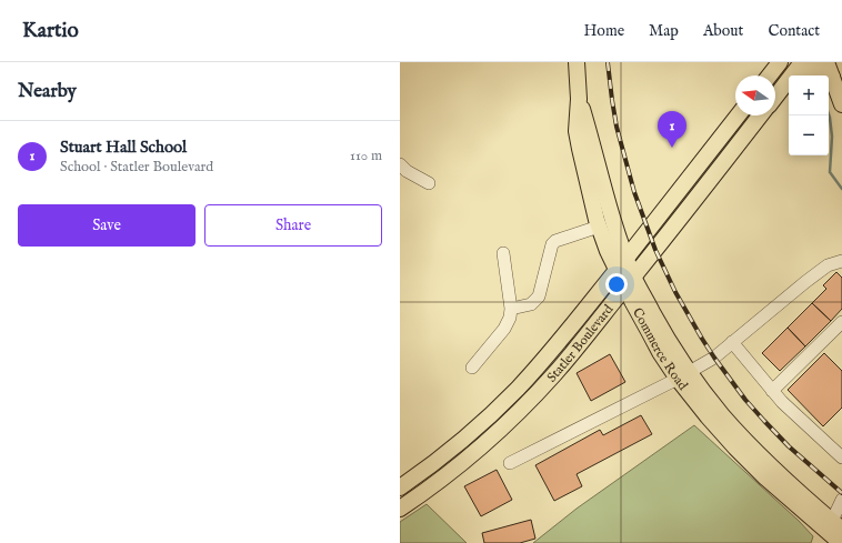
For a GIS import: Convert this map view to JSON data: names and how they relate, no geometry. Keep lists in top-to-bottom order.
{
  "streets": {
    "main road": ["Statler Boulevard", "Commerce Road"]
  },
  "crossings": [
    ["Statler Boulevard", "Commerce Road"]
  ],
  "north": "left",
  "page": {
    "header": "Kartio",
    "nav": [
      "Home",
      "Map",
      "About",
      "Contact"
    ],
    "heading": "Nearby",
    "map_buttons": ["+", "−"],
    "pins": "1",
    "list": [
      {
        "mark": "1",
        "name": "Stuart Hall School",
        "note": "School · Statler Boulevard",
        "value": "110 m"
      }
    ],
    "buttons": ["Save", "Share"]
  }
}
